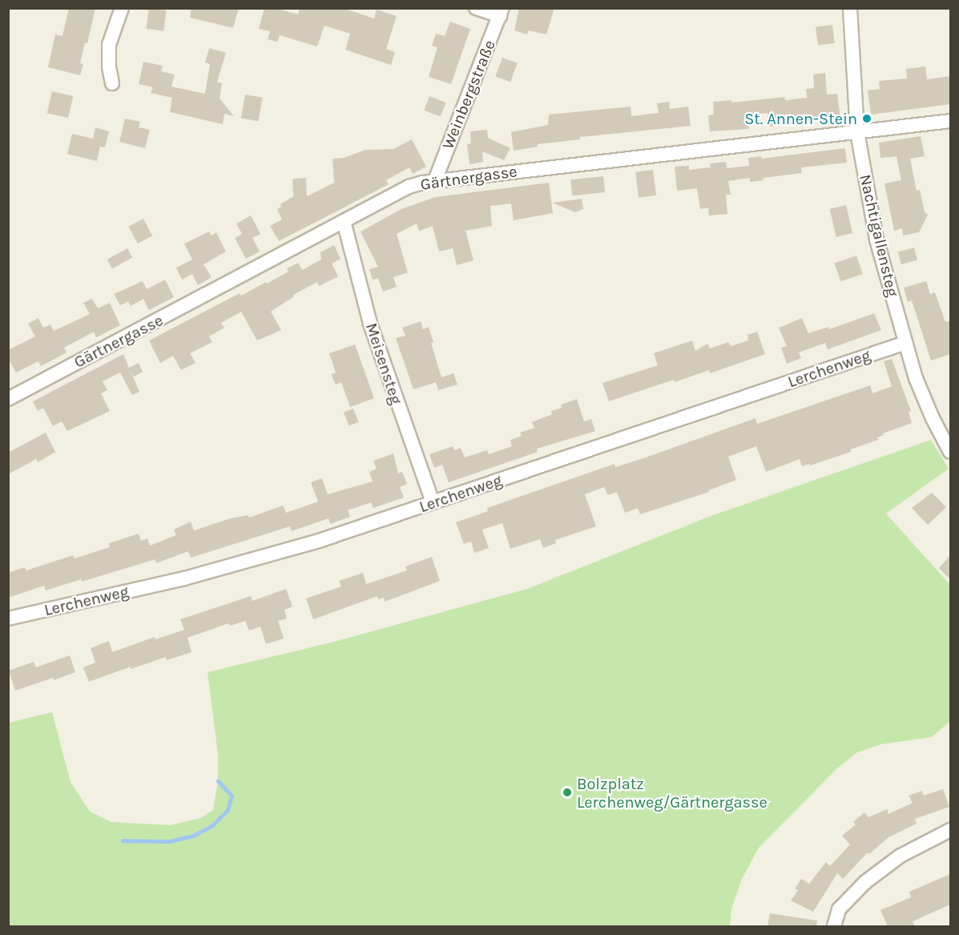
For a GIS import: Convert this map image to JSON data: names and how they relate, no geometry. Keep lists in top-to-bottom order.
{
  "streets": {
    "street": [
      "Weinbergstraße",
      "Gärtnergasse",
      "Nachtigallensteg",
      "Meisensteg",
      "Lerchenweg"
    ]
  },
  "crossings": [
    ["Weinbergstraße", "Gärtnergasse"],
    ["Gärtnergasse", "Nachtigallensteg"],
    ["Gärtnergasse", "Meisensteg"],
    ["Nachtigallensteg", "Lerchenweg"],
    ["Meisensteg", "Lerchenweg"]
  ],
  "places": ["St. Annen-Stein", "Bolzplatz Lerchenweg/Gärtnergasse"]
}
